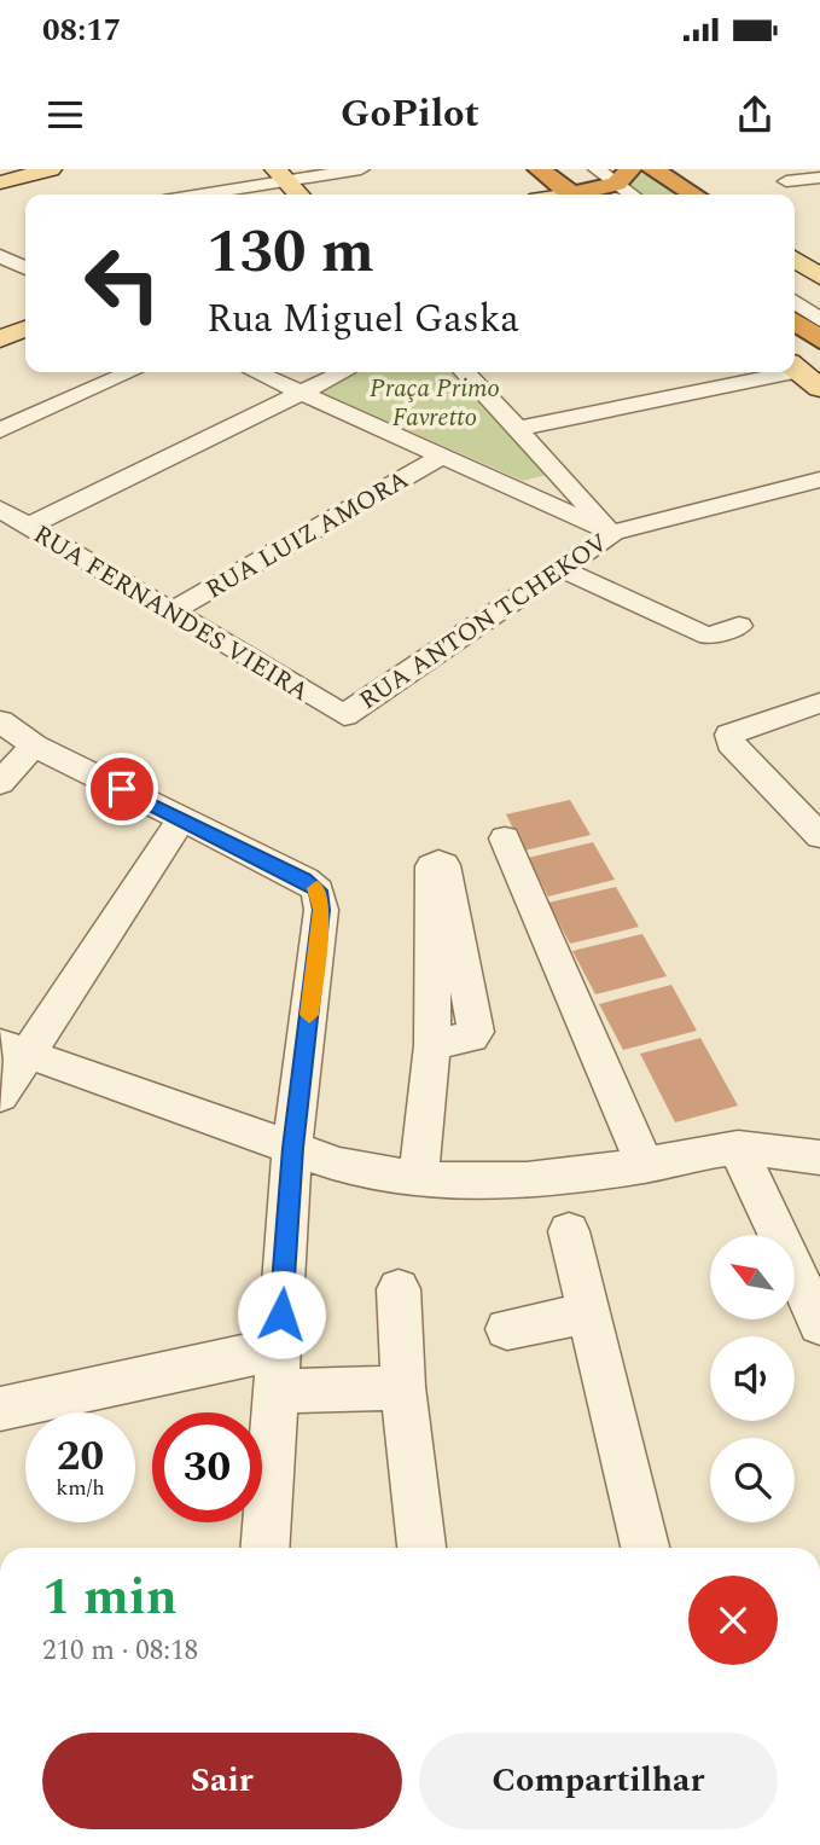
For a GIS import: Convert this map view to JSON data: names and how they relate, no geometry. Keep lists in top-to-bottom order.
{
  "streets": {
    "street": ["RUA LUIZ AMORA", "RUA FERNANDES VIEIRA", "RUA ANTON TCHEKOV"]
  },
  "crossings": [
    ["RUA LUIZ AMORA", "RUA FERNANDES VIEIRA"],
    ["RUA FERNANDES VIEIRA", "RUA ANTON TCHEKOV"]
  ],
  "parks": ["Praça Primo Favretto"],
  "north": "top left",
  "page": {
    "status": "08:17",
    "header": "GoPilot",
    "turn": ["130 m", "Rua Miguel Gaska"],
    "speed": "20 km/h",
    "limit": "30",
    "heading": ["1 min", "210 m · 08:18"],
    "buttons": ["Sair", "Compartilhar"]
  }
}
